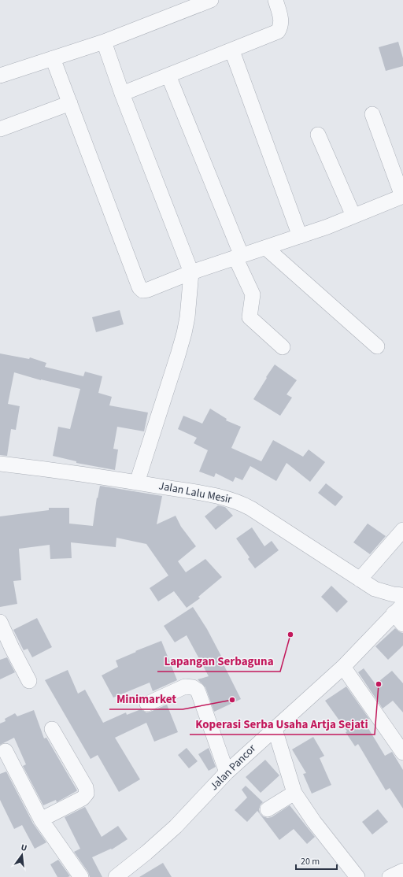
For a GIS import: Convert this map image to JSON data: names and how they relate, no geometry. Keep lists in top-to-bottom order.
{
  "streets": {
    "street": ["Jalan Lalu Mesir", "Jalan Pancor"]
  },
  "places": ["Lapangan Serbaguna", "Koperasi Serba Usaha Artja Sejati", "Minimarket"],
  "scale_bar": "20 m",
  "north": "top"
}
